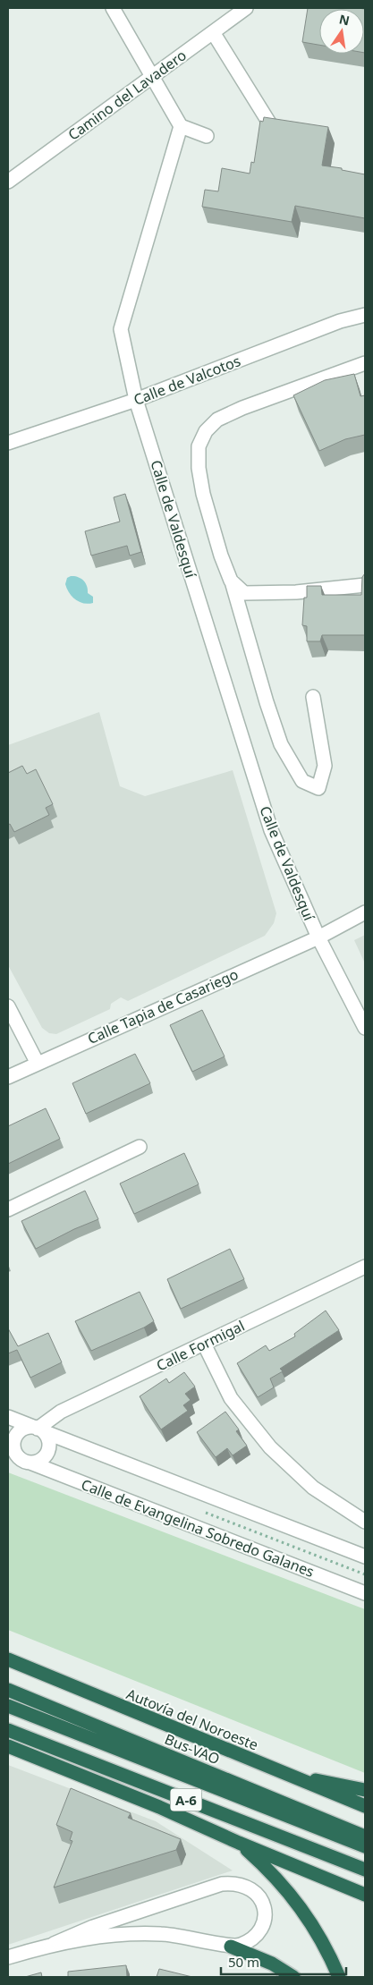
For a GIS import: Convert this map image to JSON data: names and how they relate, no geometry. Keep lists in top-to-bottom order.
{
  "streets": {
    "highway": ["Autovía del Noroeste", "Bus-VAO", "A-6"],
    "street": [
      "Camino del Lavadero",
      "Calle de Valcotos",
      "Calle de Valdesquí",
      "Calle Tapia de Casariego",
      "Calle Formigal",
      "Calle de Evangelina Sobredo Galanes"
    ]
  },
  "crossings": [
    ["Calle de Valcotos", "Calle de Valdesquí"],
    ["Calle de Valdesquí", "Calle Tapia de Casariego"],
    ["Calle Formigal", "Calle de Evangelina Sobredo Galanes"]
  ],
  "scale_bar": "50 m",
  "north": "top"
}
